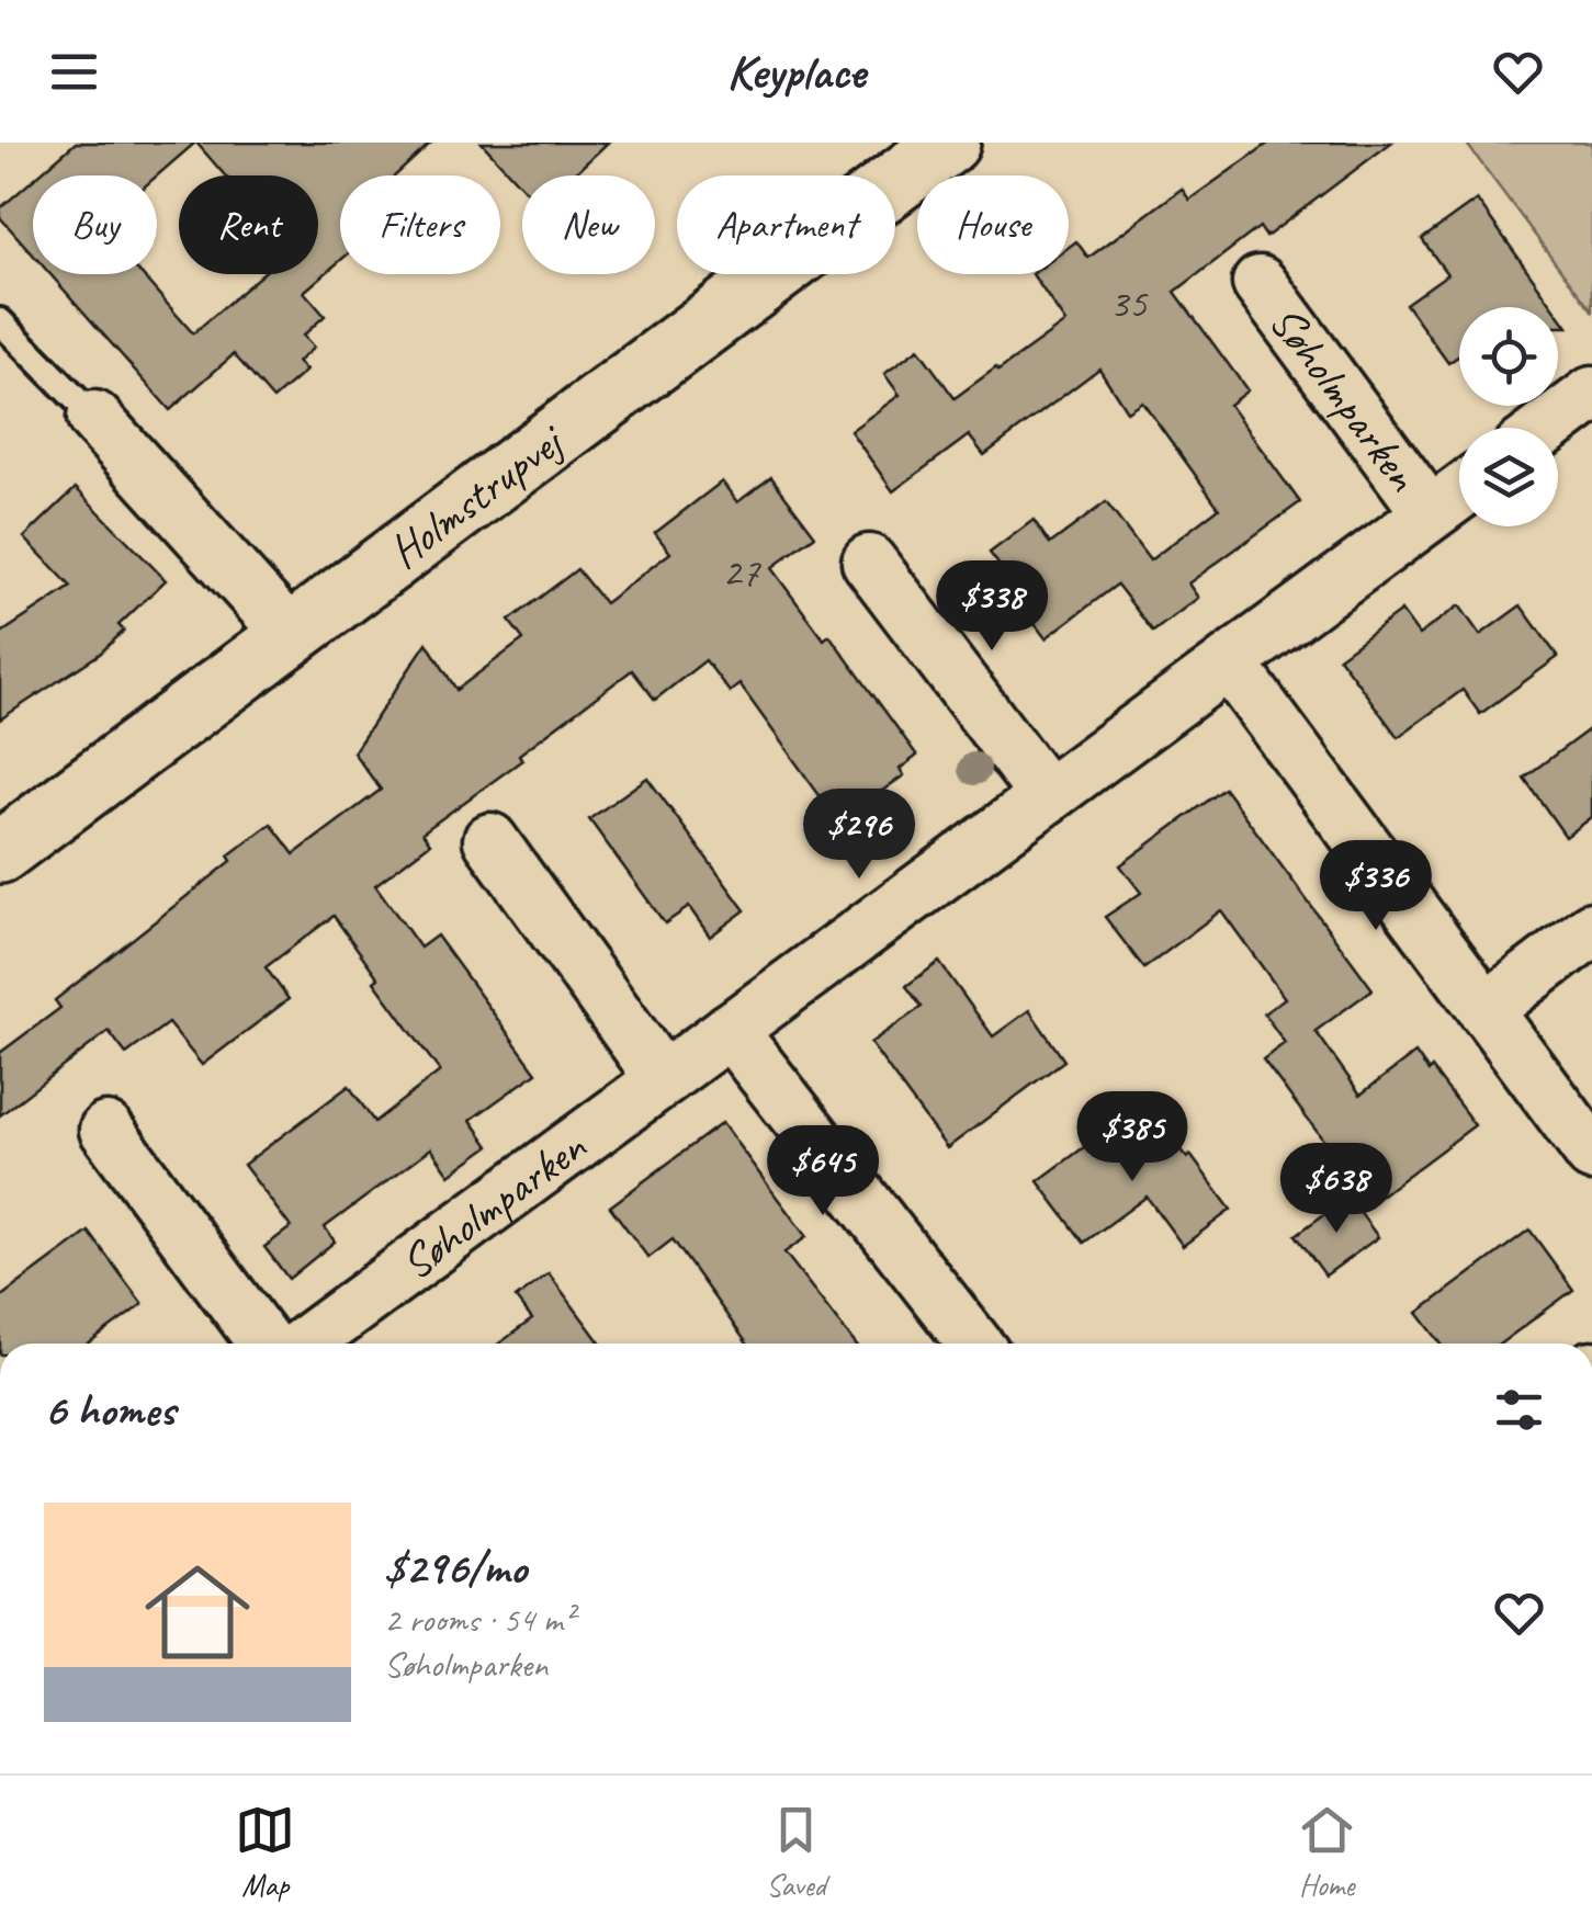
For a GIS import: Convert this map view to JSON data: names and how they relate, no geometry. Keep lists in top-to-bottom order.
{
  "streets": {
    "street": ["Søholmparken", "Holmstrupvej"]
  },
  "house_numbers": ["35", "27"],
  "page": {
    "header": "Keyplace",
    "chip": [
      "Buy",
      "Rent",
      "Filters",
      "New",
      "Apartment",
      "House"
    ],
    "price": [
      "$338",
      "$296",
      "$336",
      "$385",
      "$645",
      "$638"
    ],
    "heading": "6 homes",
    "list": [
      {
        "name": "$296/mo",
        "note": "2 rooms · 54 m² · Søholmparken"
      }
    ],
    "tabs": ["Map", "Saved", "Home"]
  }
}
